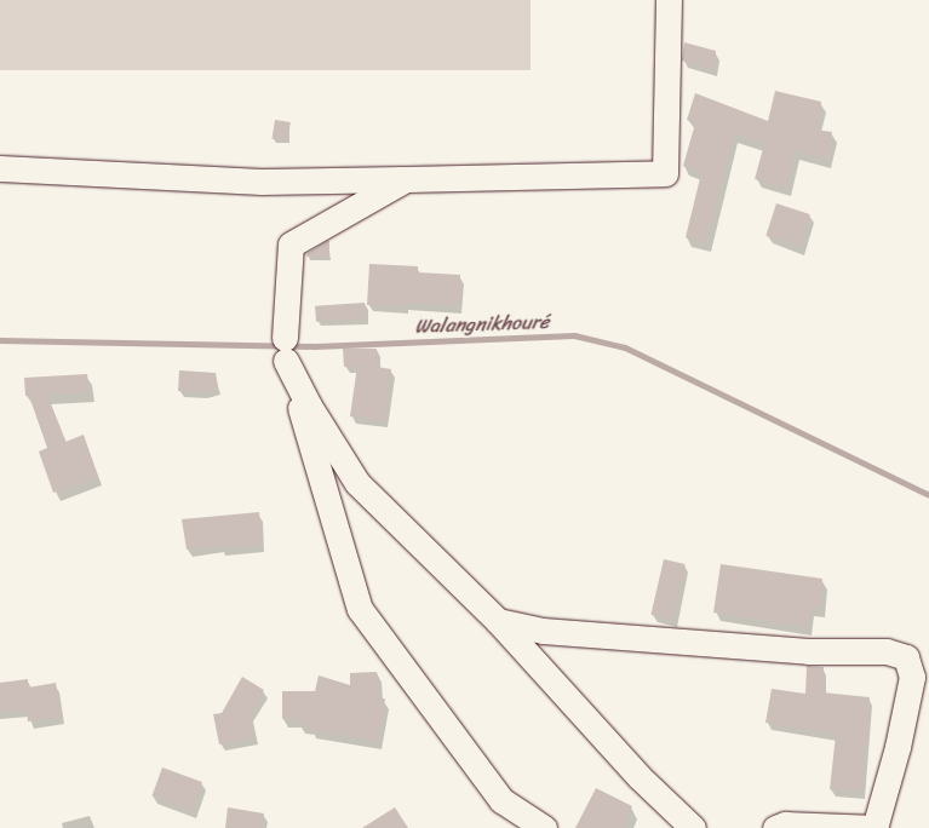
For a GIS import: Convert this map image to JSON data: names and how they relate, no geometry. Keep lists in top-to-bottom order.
{
  "water": ["Walangnikhouré"]
}
